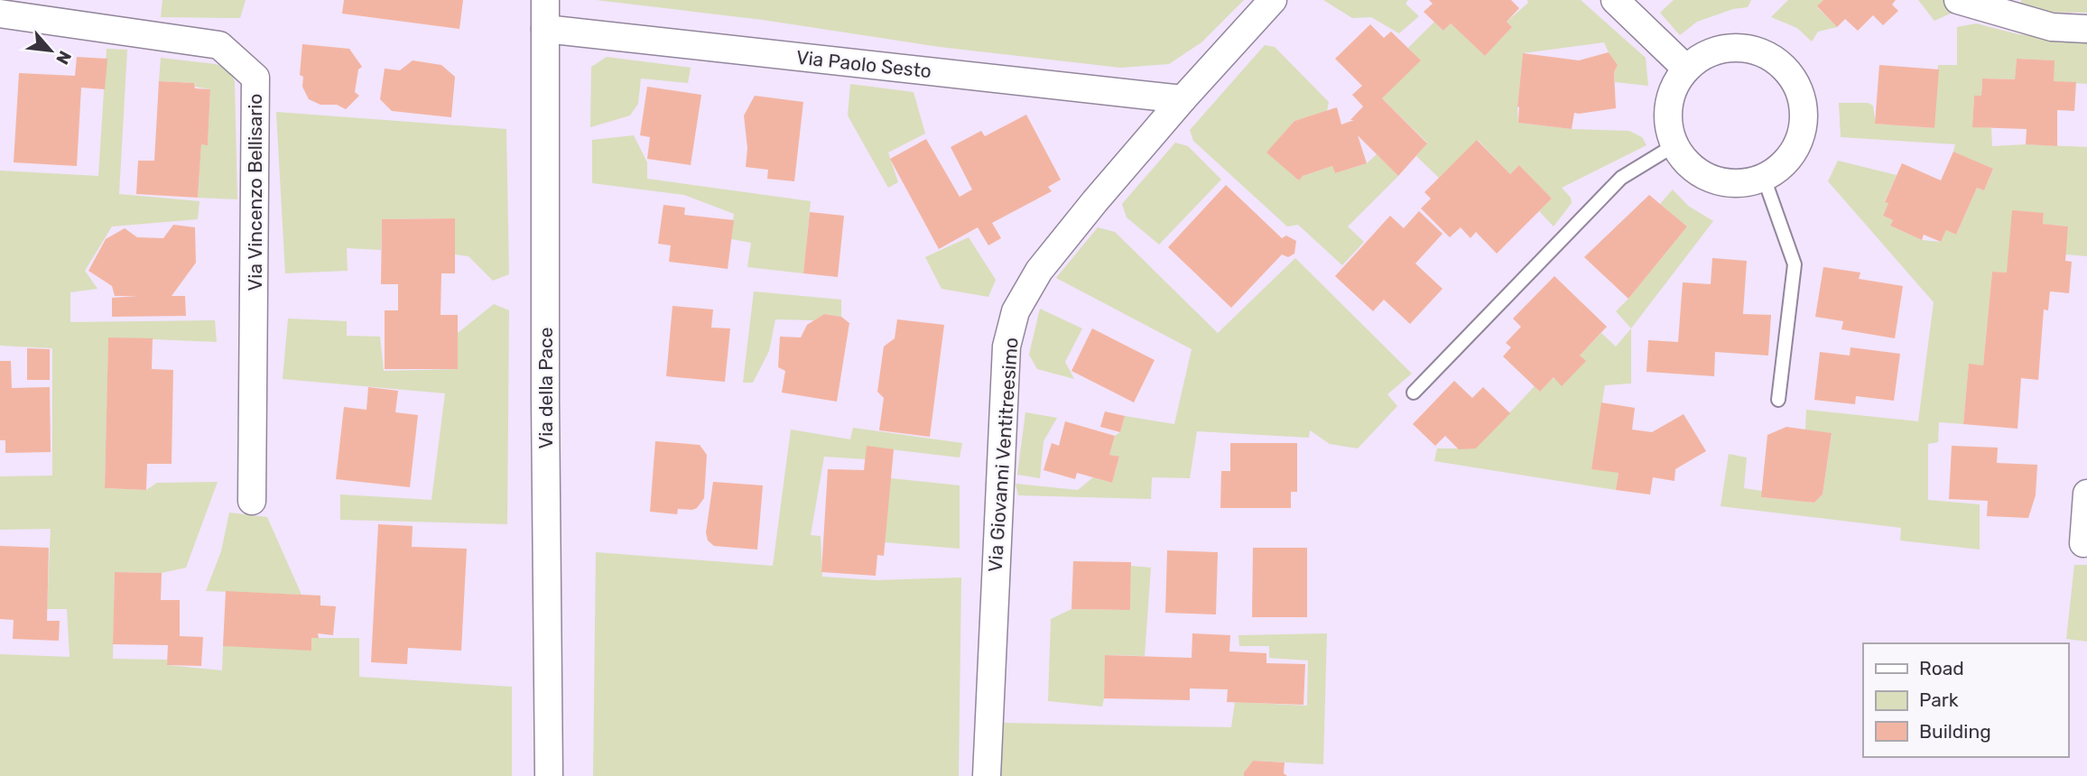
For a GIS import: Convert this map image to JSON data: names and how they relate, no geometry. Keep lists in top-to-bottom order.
{
  "streets": {
    "street": [
      "Via Paolo Sesto",
      "Via Vincenzo Bellisario",
      "Via della Pace",
      "Via Giovanni Ventitreesimo"
    ]
  },
  "crossings": [
    ["Via Paolo Sesto", "Via della Pace"],
    ["Via Paolo Sesto", "Via Giovanni Ventitreesimo"]
  ],
  "legend": ["Road", "Park", "Building"],
  "north": "bottom right"
}
